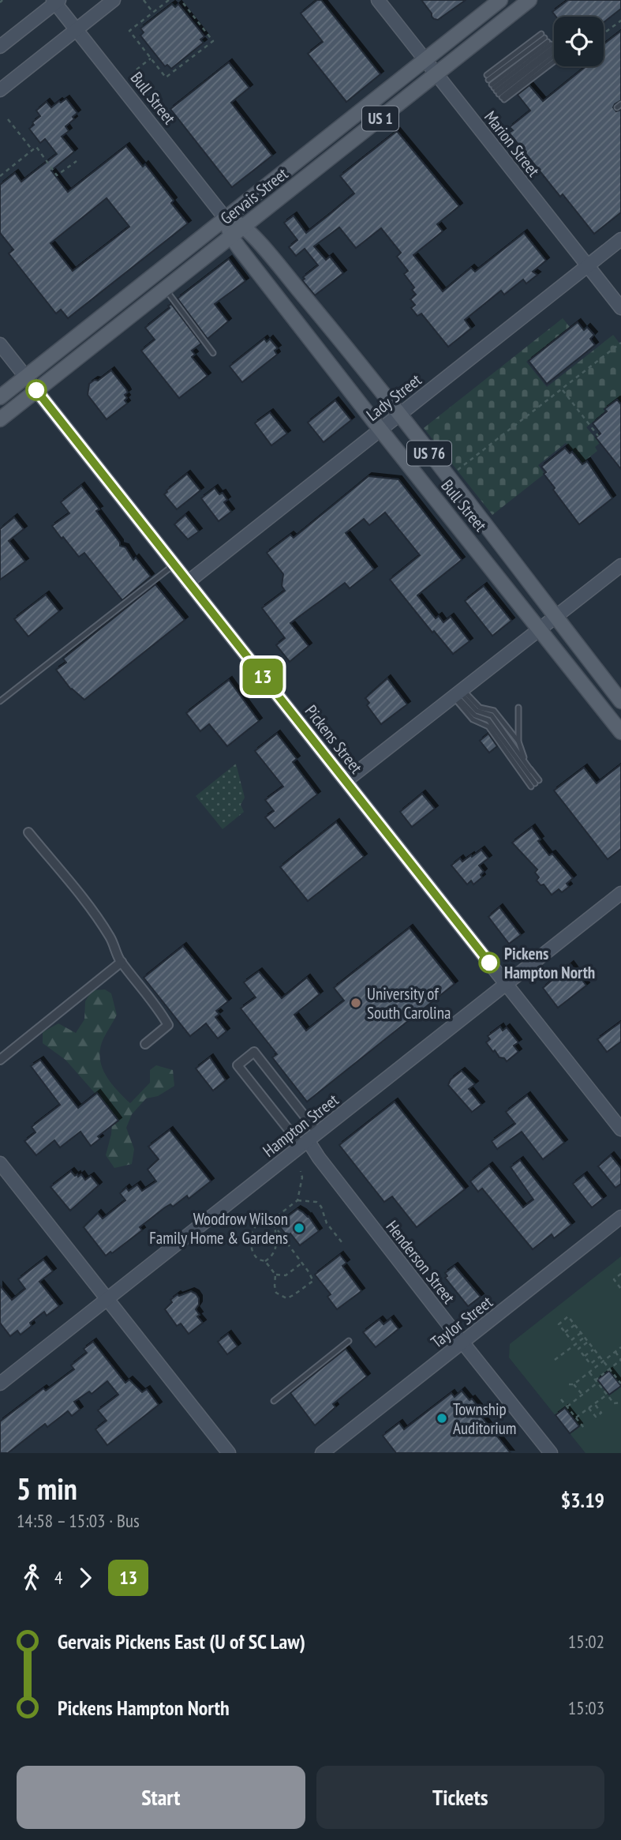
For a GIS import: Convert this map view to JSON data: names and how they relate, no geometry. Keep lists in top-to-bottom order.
{
  "streets": {
    "main road": [
      "Bull Street",
      "US 1",
      "Gervais Street",
      "US 76"
    ],
    "street": [
      "Marion Street",
      "Lady Street",
      "Pickens Street",
      "Hampton Street",
      "Henderson Street",
      "Taylor Street"
    ]
  },
  "crossings": [
    ["Bull Street", "Gervais Street"],
    ["Bull Street", "Lady Street"],
    ["Marion Street", "Gervais Street"],
    ["Marion Street", "Lady Street"],
    ["Gervais Street", "Pickens Street"],
    ["Lady Street", "Pickens Street"],
    ["Pickens Street", "Hampton Street"],
    ["Hampton Street", "Henderson Street"],
    ["Henderson Street", "Taylor Street"]
  ],
  "places": [
    "Pickens Hampton North",
    "University of South Carolina",
    "Woodrow Wilson Family Home & Gardens",
    "Township Auditorium"
  ],
  "lines": ["bus line 13"],
  "page": {
    "on_map": "13",
    "heading": ["5 min", "14:58 – 15:03 · Bus", "$3.19"],
    "legs": ["4", "13"],
    "list": [
      {
        "name": "Gervais Pickens East (U of SC Law)",
        "value": "15:02"
      },
      {
        "name": "Pickens Hampton North",
        "value": "15:03"
      }
    ],
    "buttons": ["Start", "Tickets"]
  }
}
